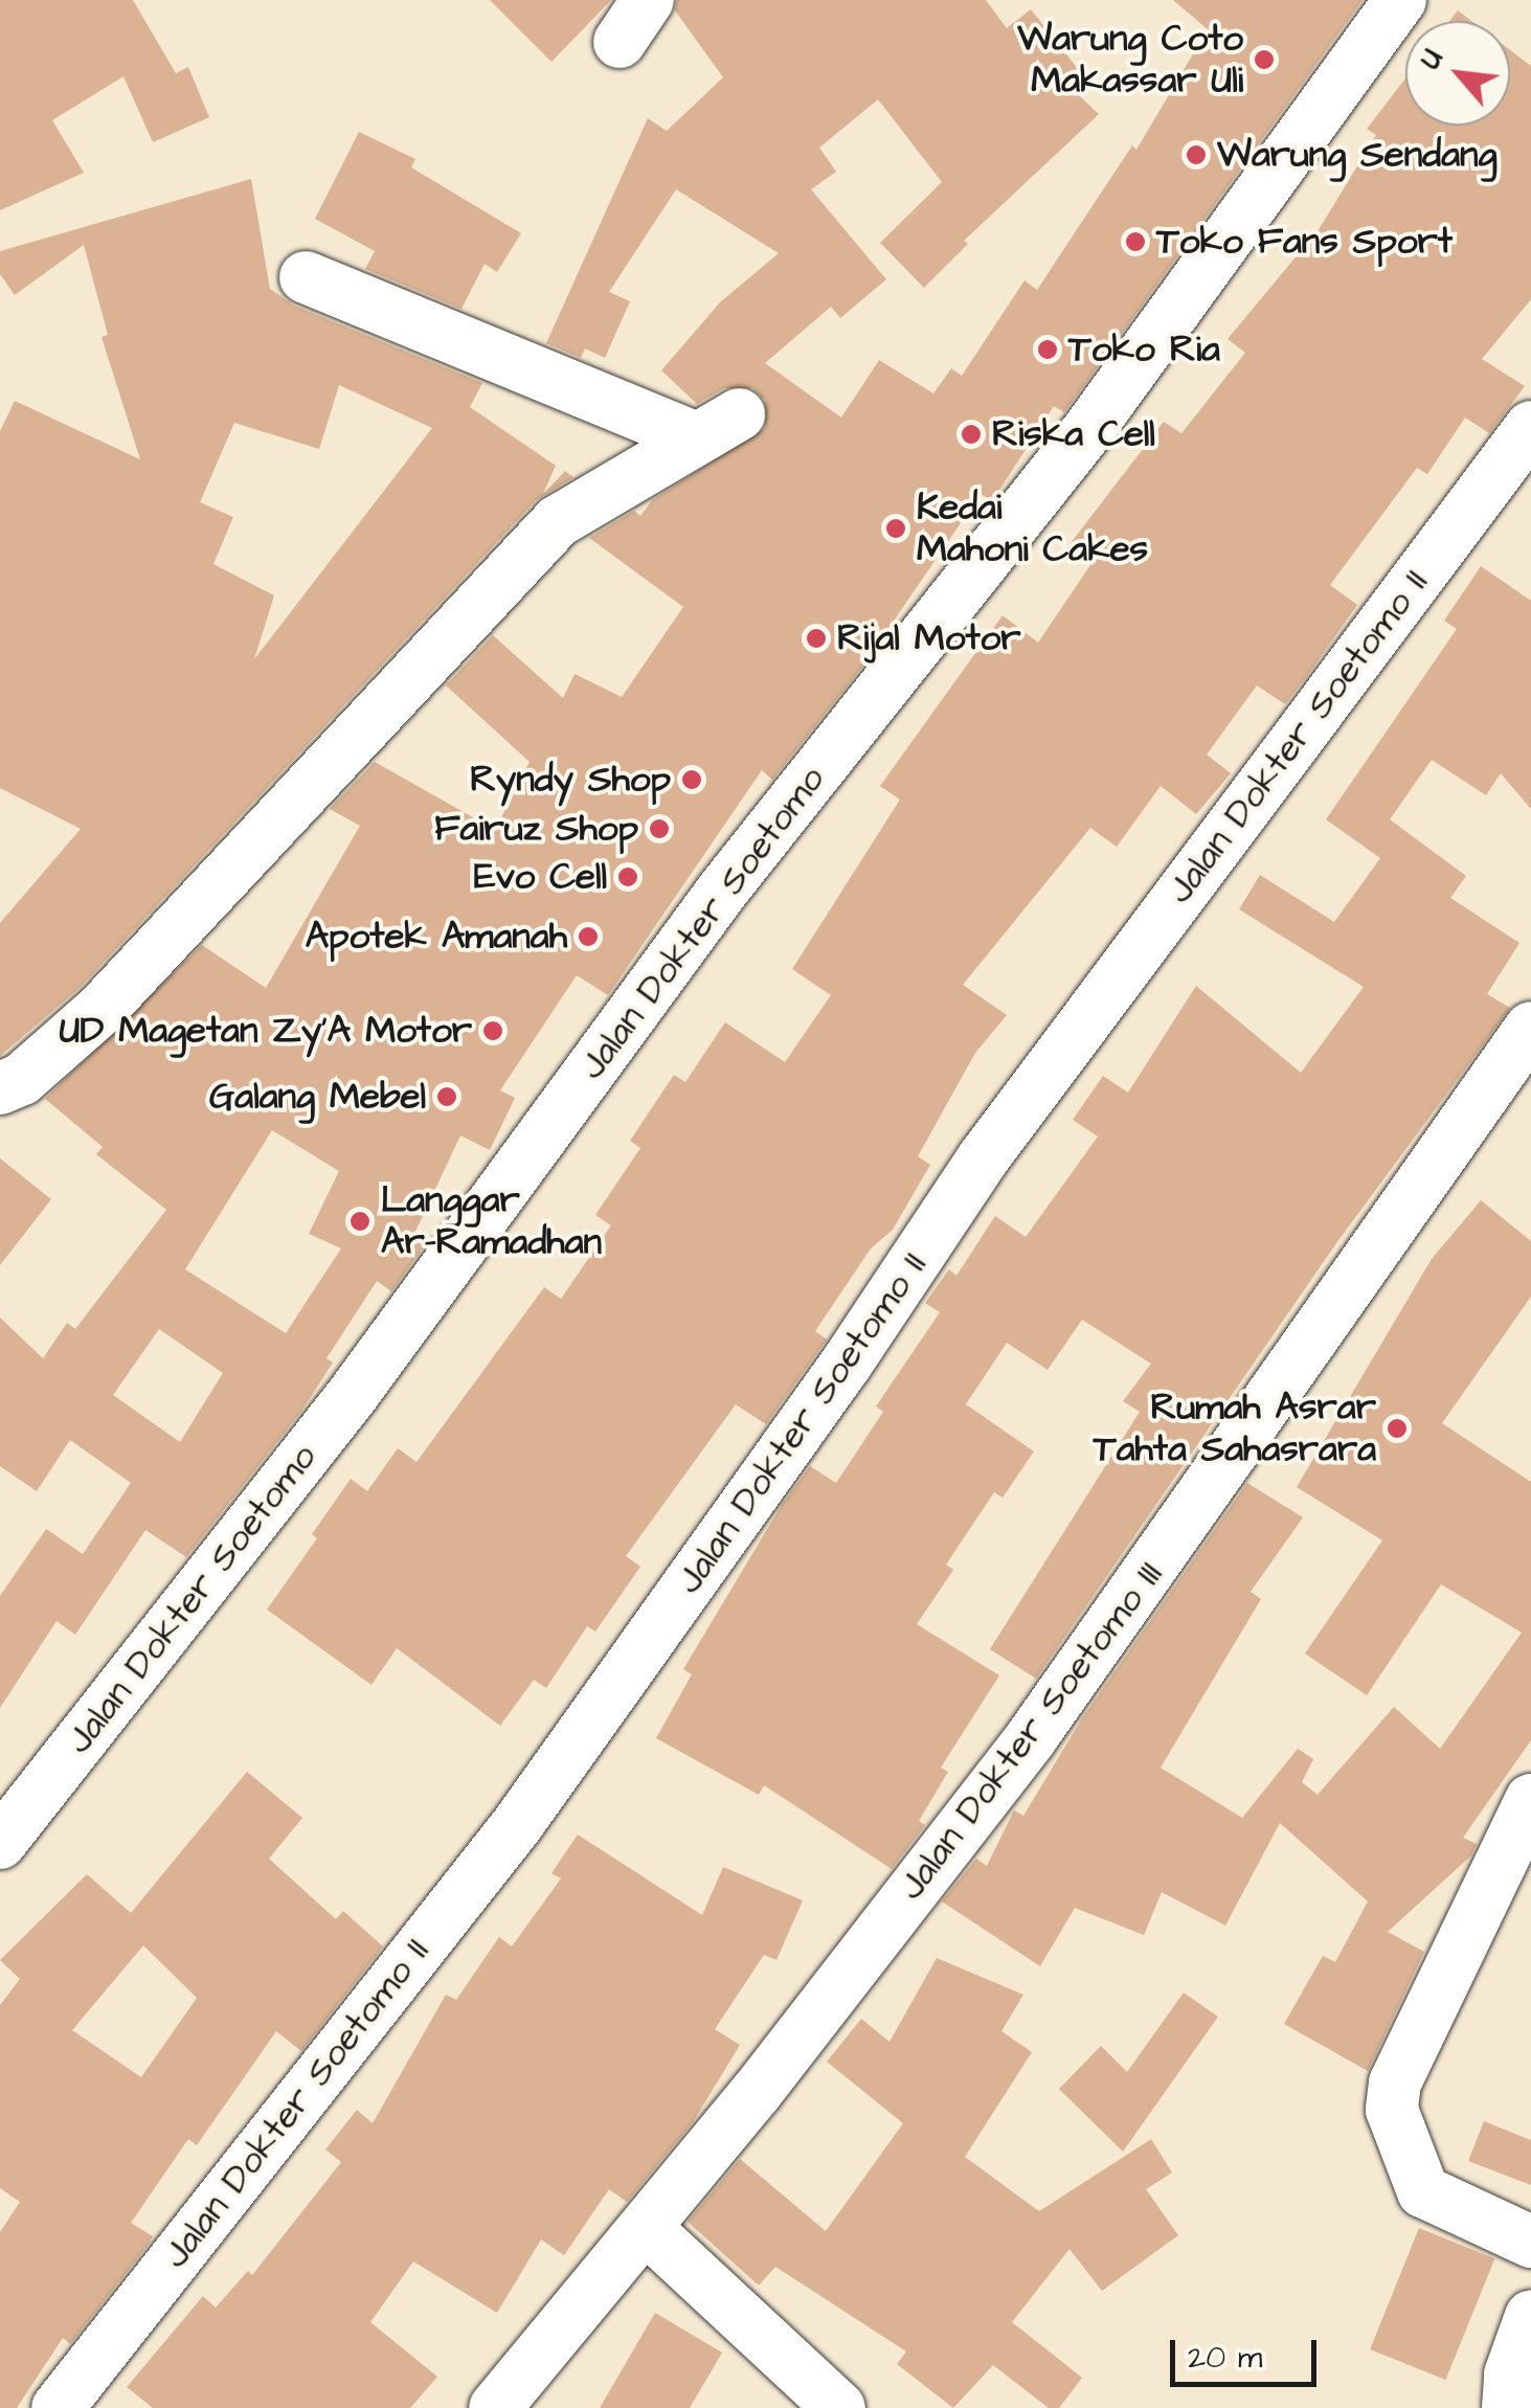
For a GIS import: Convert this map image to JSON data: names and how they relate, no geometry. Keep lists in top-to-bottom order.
{
  "streets": {
    "street": ["Jalan Dokter Soetomo II", "Jalan Dokter Soetomo", "Jalan Dokter Soetomo III"]
  },
  "places": [
    "Warung Coto Makassar Uli",
    "Warung Sendang",
    "Toko Fans Sport",
    "Toko Ria",
    "Riska Cell",
    "Kedai Mahoni Cakes",
    "Rijal Motor",
    "Ryndy Shop",
    "Fairuz Shop",
    "Evo Cell",
    "Apotek Amanah",
    "UD Magetan Zy'A Motor",
    "Galang Mebel",
    "Langgar Ar-Ramadhan",
    "Rumah Asrar Tahta Sahasrara"
  ],
  "scale_bar": "20 m",
  "north": "top left"
}
